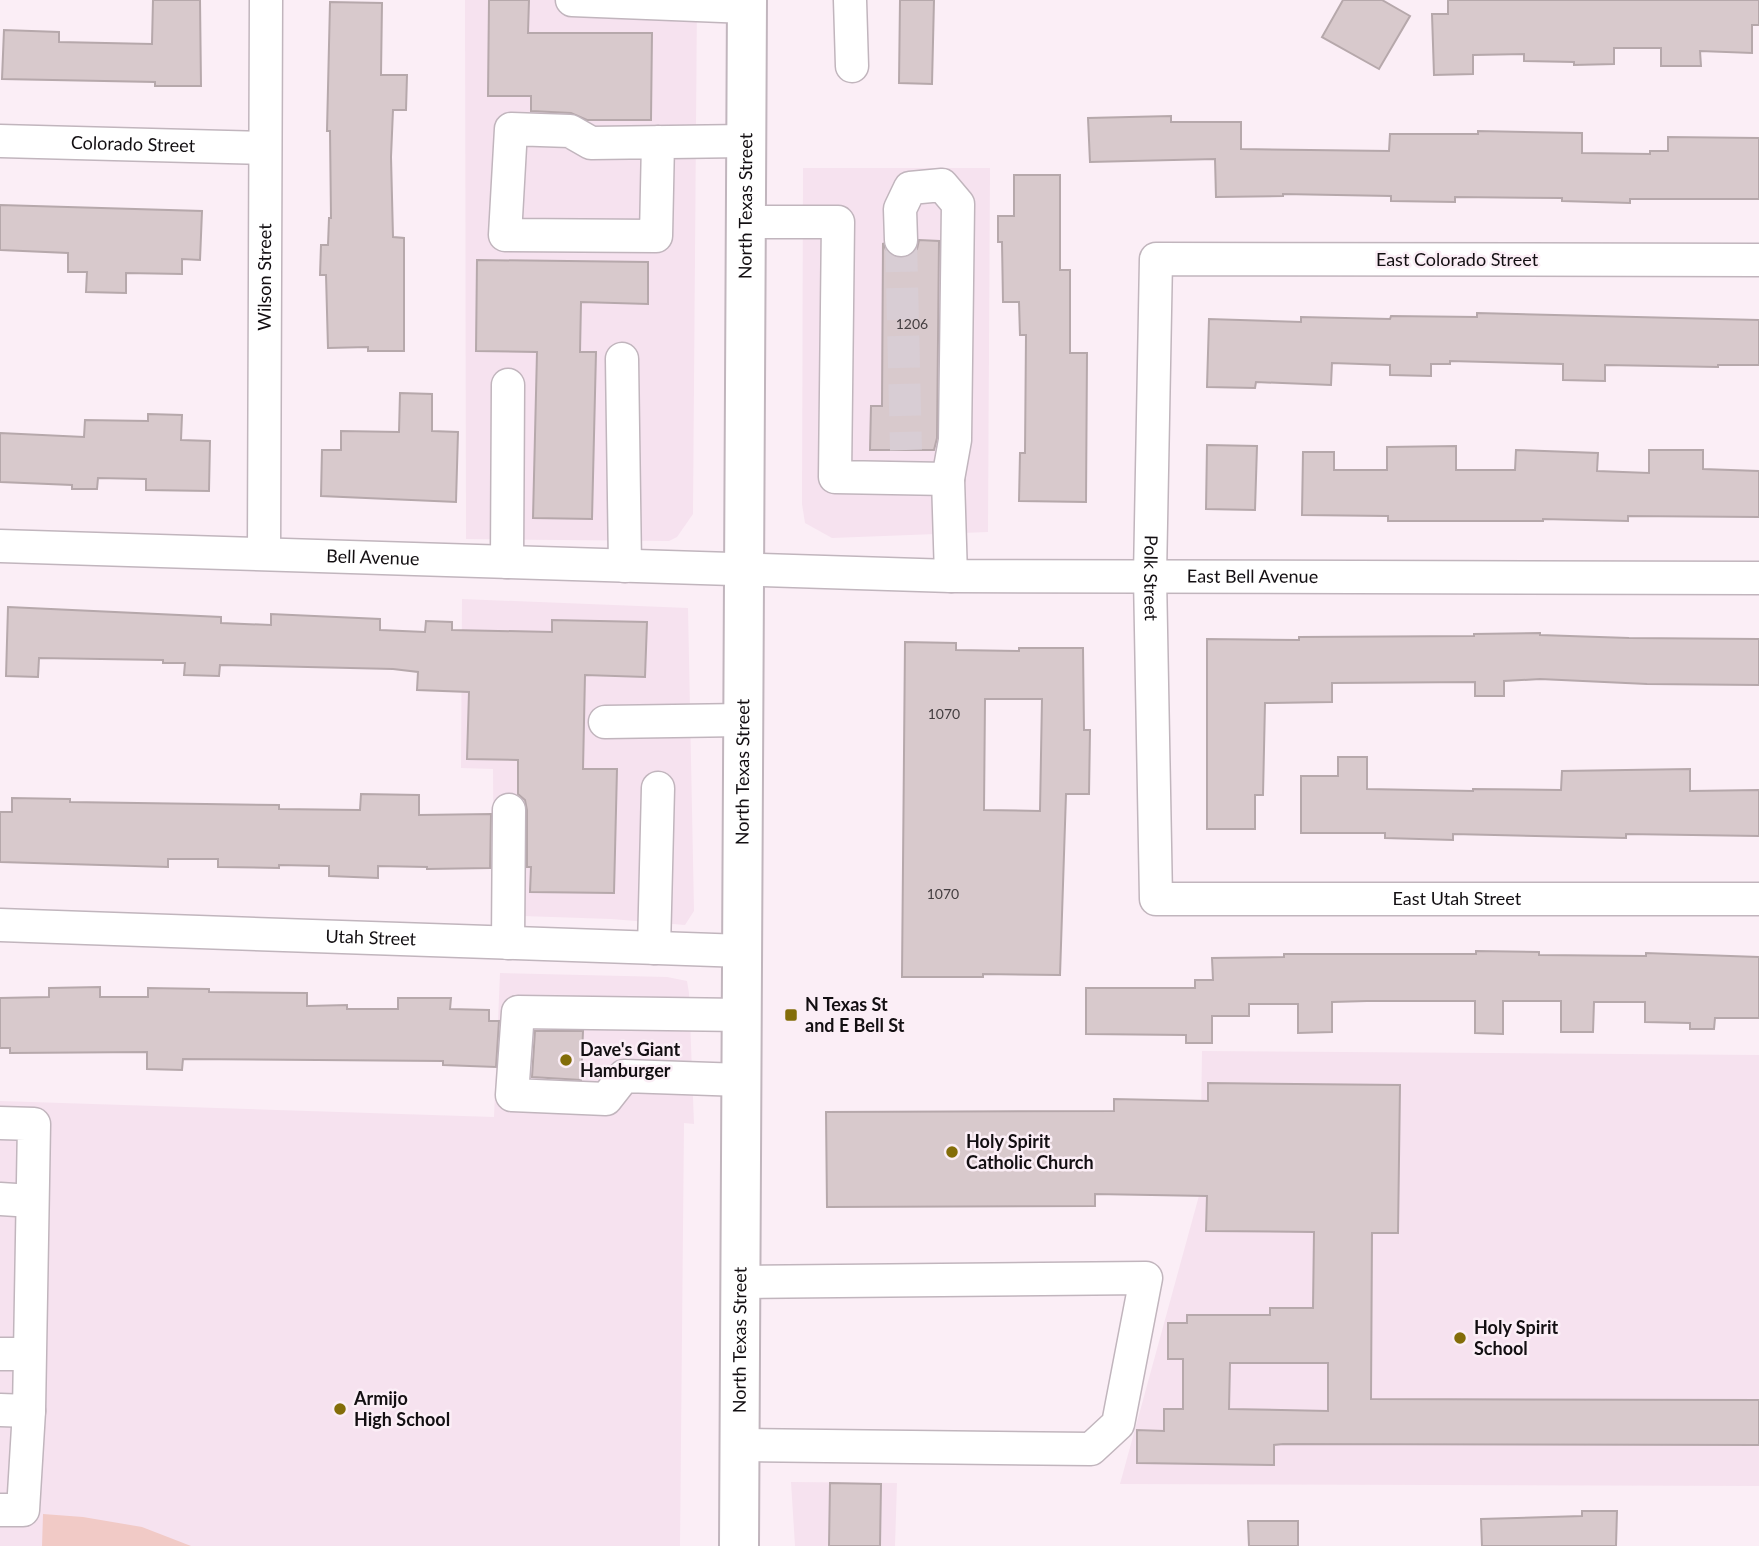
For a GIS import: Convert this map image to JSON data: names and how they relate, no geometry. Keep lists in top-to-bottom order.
{
  "streets": {
    "main road": ["North Texas Street"],
    "street": [
      "Colorado Street",
      "East Colorado Street",
      "Wilson Street",
      "Bell Avenue",
      "East Bell Avenue",
      "Polk Street",
      "East Utah Street",
      "Utah Street"
    ]
  },
  "crossings": [
    ["Colorado Street", "Wilson Street"],
    ["North Texas Street", "Bell Avenue"],
    ["North Texas Street", "East Bell Avenue"],
    ["North Texas Street", "Utah Street"],
    ["East Colorado Street", "Polk Street"],
    ["Wilson Street", "Bell Avenue"],
    ["Bell Avenue", "East Bell Avenue"],
    ["East Bell Avenue", "Polk Street"],
    ["Polk Street", "East Utah Street"]
  ],
  "places": {
    "transit": ["N Texas St and E Bell St"],
    "other": [
      "Dave's Giant Hamburger",
      "Holy Spirit Catholic Church",
      "Holy Spirit School",
      "Armijo High School"
    ]
  },
  "house_numbers": ["1206", "1070", "1070"]
}
